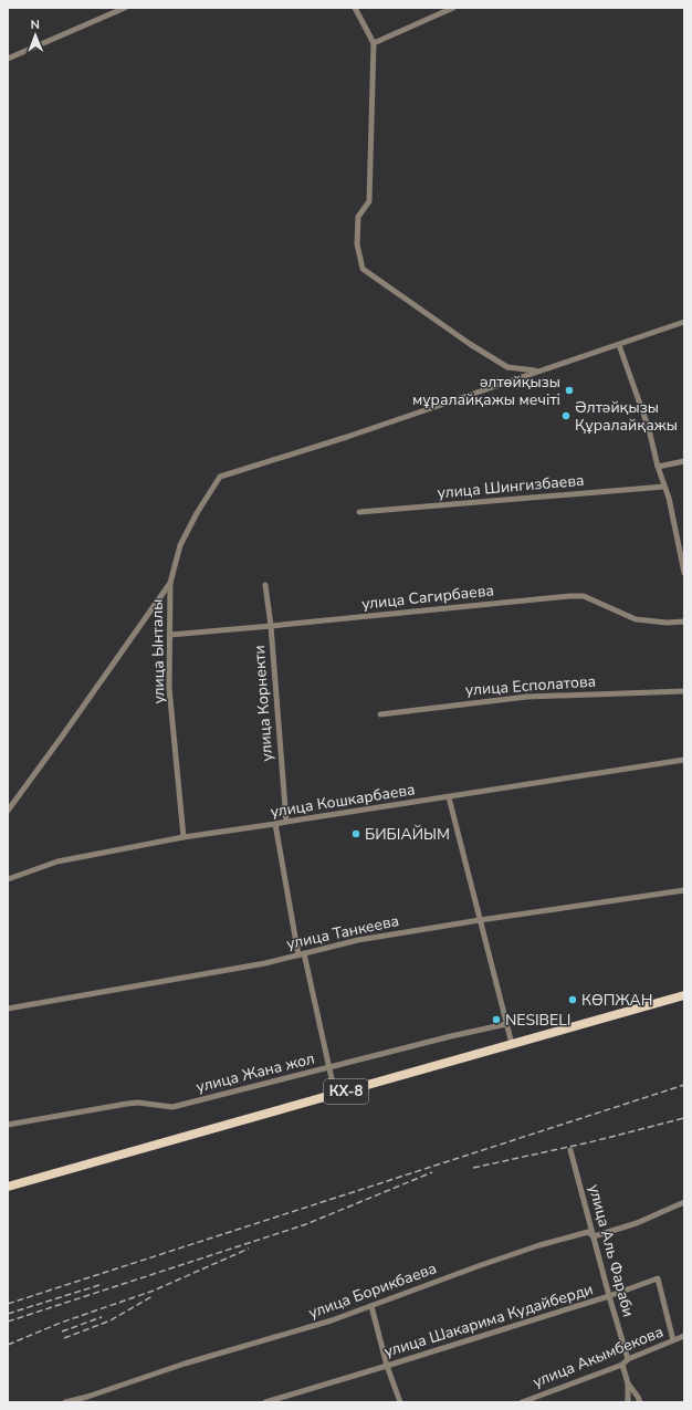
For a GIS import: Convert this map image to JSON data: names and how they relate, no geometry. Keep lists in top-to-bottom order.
{
  "streets": {
    "main road": ["КХ-8"],
    "street": [
      "улица Шингизбаева",
      "улица Сагирбаева",
      "улица Ынталы",
      "улица Есполатова",
      "улица Корнекти",
      "улица Кошкарбаева",
      "улица Танкеева",
      "улица Жана жол",
      "улица Аль Фараби",
      "улица Борикбаева",
      "улица Шакарима Кудайберди",
      "улица Акымбекова"
    ]
  },
  "crossings": [
    ["улица Сагирбаева", "улица Ынталы"],
    ["улица Сагирбаева", "улица Корнекти"],
    ["улица Ынталы", "улица Кошкарбаева"],
    ["улица Корнекти", "улица Кошкарбаева"],
    ["улица Аль Фараби", "улица Борикбаева"],
    ["улица Аль Фараби", "улица Шакарима Кудайберди"],
    ["улица Аль Фараби", "улица Акымбекова"],
    ["улица Шакарима Кудайберди", "улица Акымбекова"]
  ],
  "places": [
    "әлтөйқызы мұралайқажы мечіті",
    "Әлтәйқызы Құралайқажы",
    "БИБІАЙЫМ",
    "КӨПЖАН",
    "NESIBELI"
  ],
  "north": "top"
}
